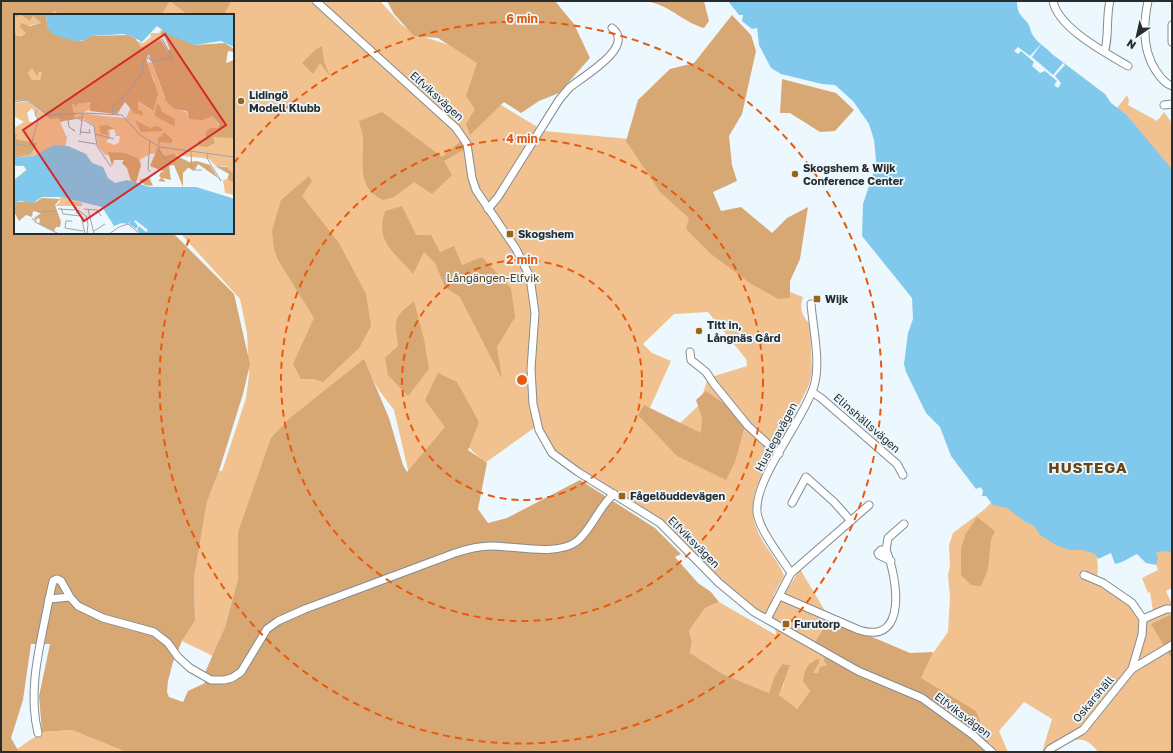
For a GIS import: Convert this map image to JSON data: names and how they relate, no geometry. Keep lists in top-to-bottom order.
{
  "streets": {
    "street": [
      "Elfviksvägen",
      "Elinshällsvägen",
      "Hustegavägen",
      "Oskarshäll"
    ]
  },
  "crossings": [
    ["Elinshällsvägen", "Hustegavägen"]
  ],
  "districts": ["HUSTEGA"],
  "parks": ["Långängen-Elfvik"],
  "places": {
    "other": ["Lidingö Modell Klubb", "Skogshem & Wijk Conference Center", "Titt in, Långnäs Gård"],
    "transit": [
      "Skogshem",
      "Wijk",
      "Fågelöuddevägen",
      "Furutorp"
    ]
  },
  "north": "bottom left",
  "rings": ["6 min", "4 min", "2 min"]
}
